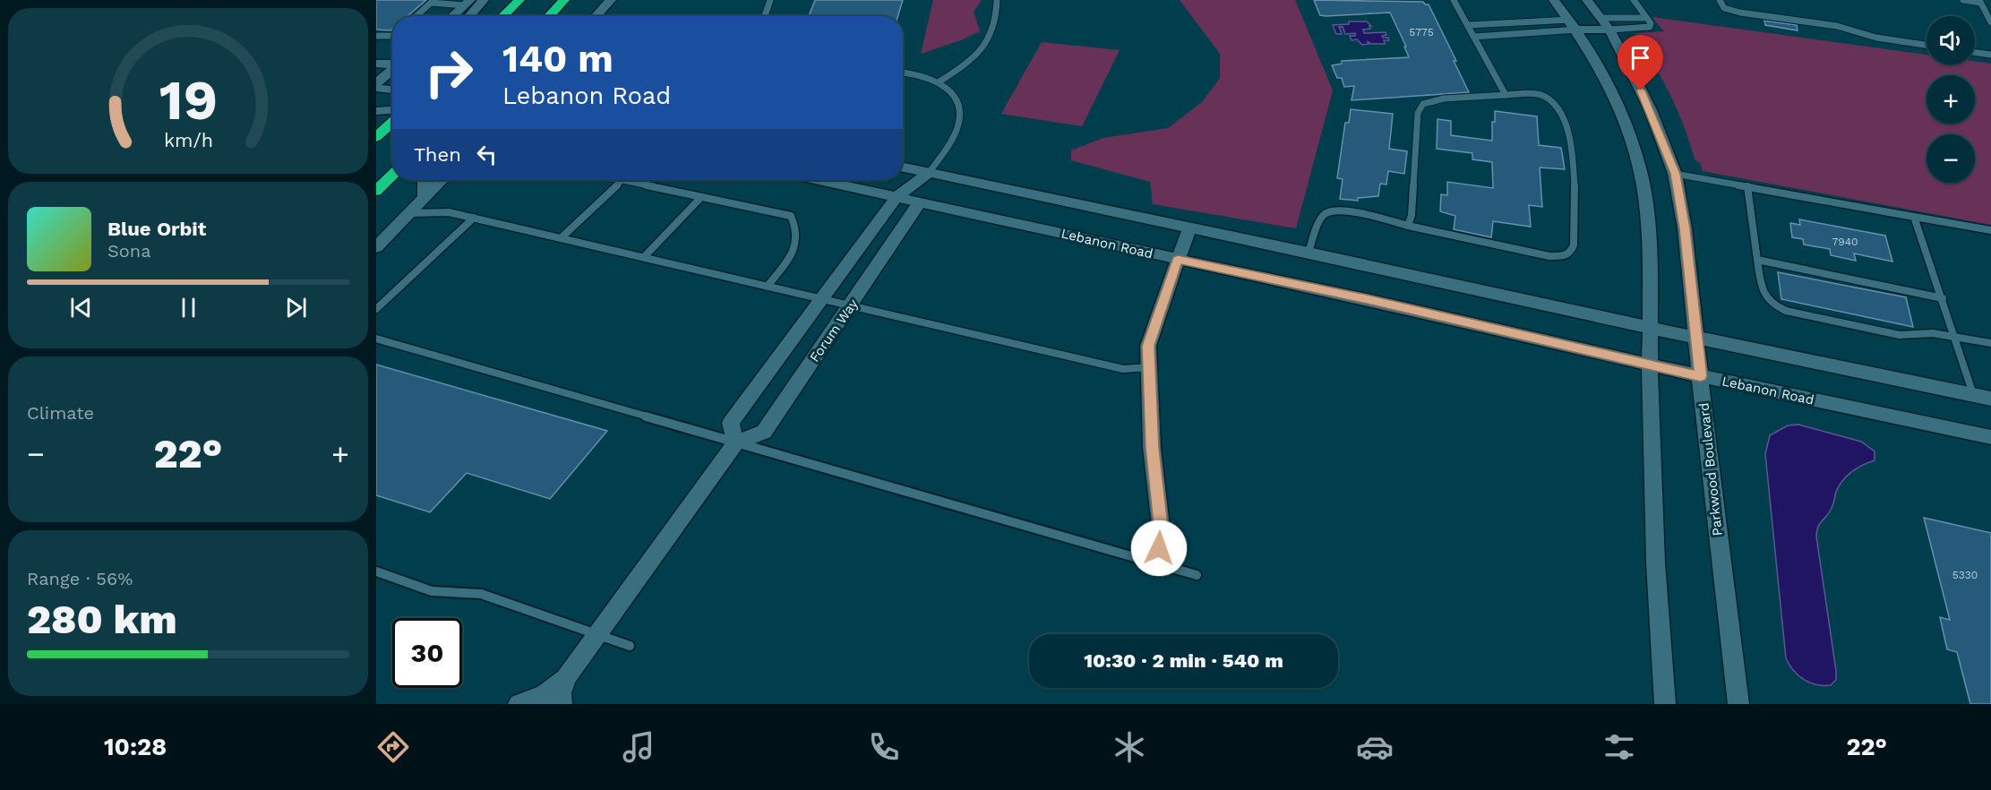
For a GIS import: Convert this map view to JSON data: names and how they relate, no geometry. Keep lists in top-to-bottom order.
{
  "streets": {
    "main road": ["Lebanon Road", "Forum Way", "Parkwood Boulevard"]
  },
  "crossings": [
    ["Lebanon Road", "Forum Way"],
    ["Lebanon Road", "Parkwood Boulevard"]
  ],
  "house_numbers": ["5775", "7940", "5330"],
  "page": {
    "map_buttons": ["+", "−"],
    "turn": ["140 m", "Lebanon Road"],
    "then": "Then",
    "song": ["Blue Orbit", "Sona"],
    "tile": [
      "Climate",
      ["Range · 56%", "280 km"]
    ],
    "heat": ["−", "22°", "+"],
    "limit": "30",
    "trip": "10:30 · 2 min · 540 m",
    "tabs": ["10:28", "22°"],
    "gauge": ["19", "km/h"]
  }
}
